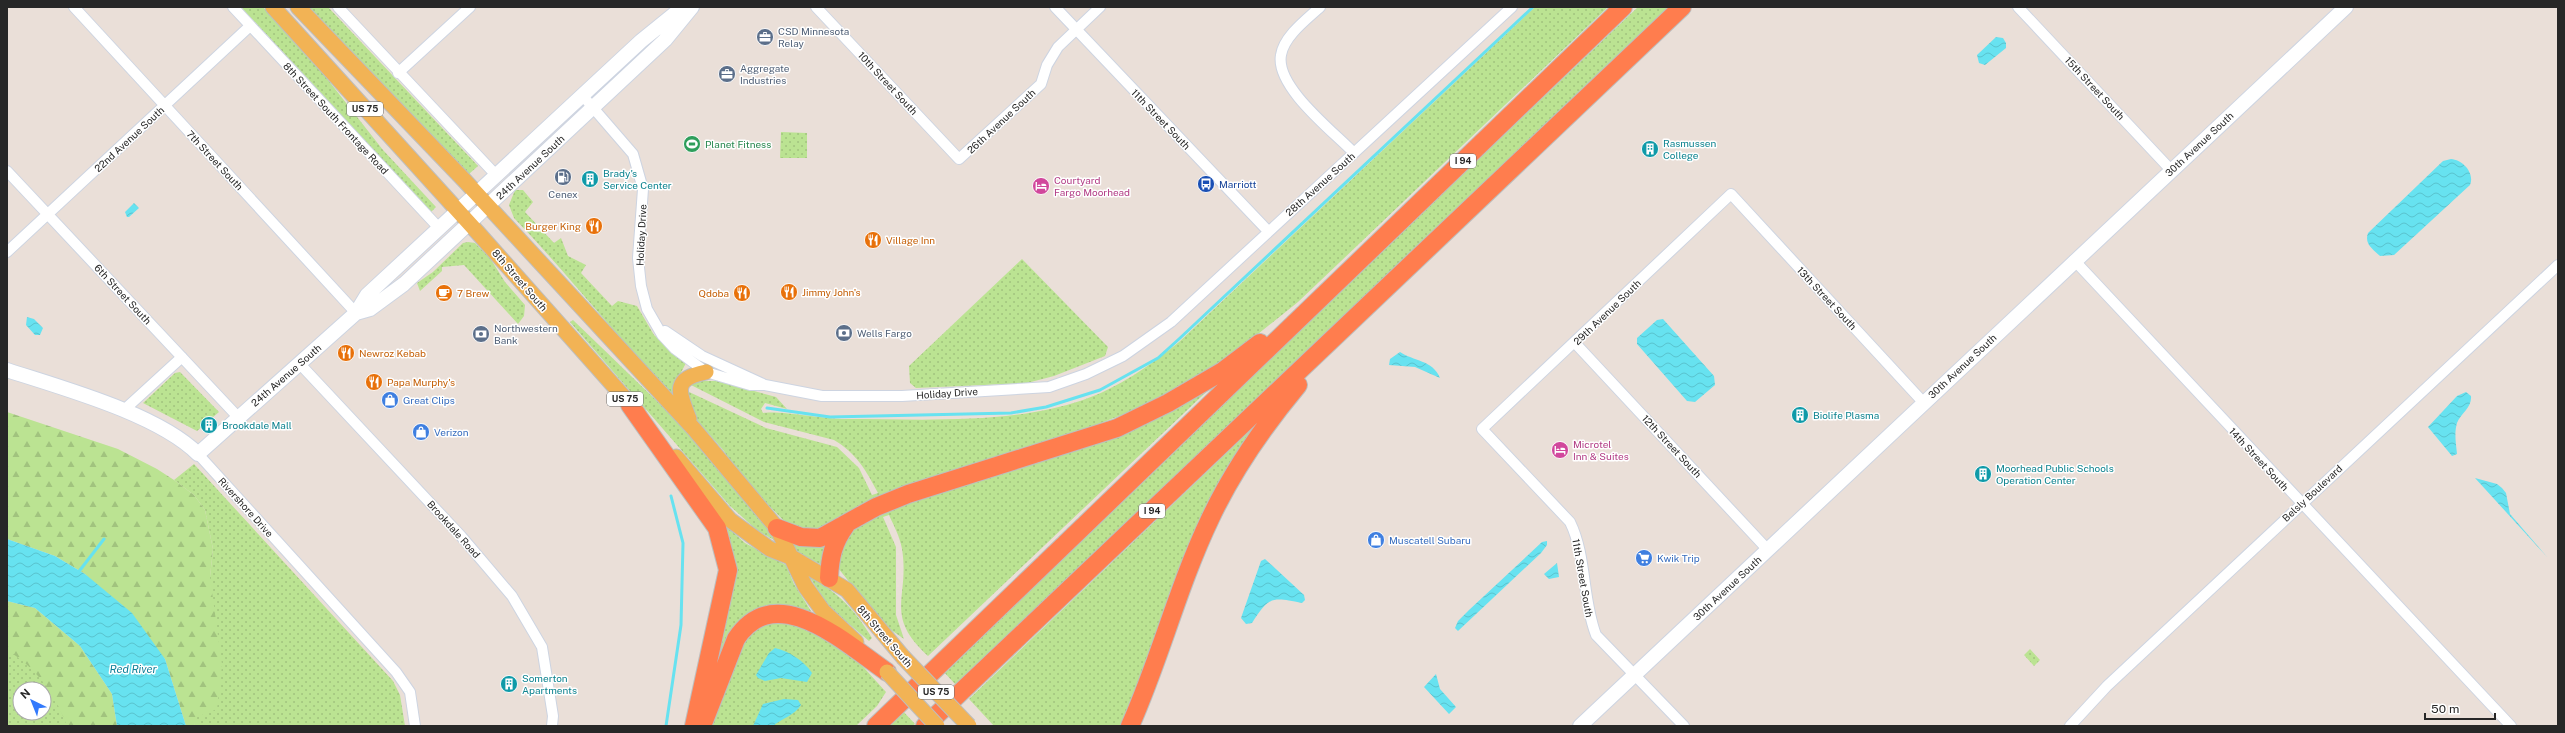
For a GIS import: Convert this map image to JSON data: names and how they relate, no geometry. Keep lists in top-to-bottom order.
{
  "streets": {
    "highway": ["I 94"],
    "main road": ["US 75", "8th Street South"],
    "street": [
      "10th Street South",
      "15th Street South",
      "8th Street South Frontage Road",
      "11th Street South",
      "26th Avenue South",
      "22nd Avenue South",
      "30th Avenue South",
      "7th Street South",
      "24th Avenue South",
      "28th Avenue South",
      "Holiday Drive",
      "6th Street South",
      "13th Street South",
      "29th Avenue South",
      "12th Street South",
      "14th Street South",
      "Belsly Boulevard",
      "Rivershore Drive",
      "Brookdale Road"
    ]
  },
  "crossings": [
    ["10th Street South", "26th Avenue South"],
    ["15th Street South", "30th Avenue South"],
    ["US 75", "24th Avenue South"],
    ["US 75", "8th Street South"],
    ["8th Street South Frontage Road", "22nd Avenue South"],
    ["8th Street South Frontage Road", "24th Avenue South"],
    ["11th Street South", "26th Avenue South"],
    ["11th Street South", "30th Avenue South"],
    ["11th Street South", "28th Avenue South"],
    ["11th Street South", "29th Avenue South"],
    ["22nd Avenue South", "7th Street South"],
    ["22nd Avenue South", "6th Street South"],
    ["30th Avenue South", "13th Street South"],
    ["30th Avenue South", "12th Street South"],
    ["30th Avenue South", "14th Street South"],
    ["7th Street South", "24th Avenue South"],
    ["24th Avenue South", "Holiday Drive"],
    ["24th Avenue South", "8th Street South"],
    ["24th Avenue South", "6th Street South"],
    ["24th Avenue South", "Rivershore Drive"],
    ["24th Avenue South", "Brookdale Road"],
    ["28th Avenue South", "Holiday Drive"],
    ["13th Street South", "29th Avenue South"],
    ["29th Avenue South", "12th Street South"],
    ["14th Street South", "Belsly Boulevard"]
  ],
  "water": ["Red River"],
  "places": {
    "office": ["CSD Minnesota Relay", "Aggregate Industries"],
    "sports": ["Planet Fitness"],
    "building": [
      "Rasmussen College",
      "Brady's Service Center",
      "Biolife Plasma",
      "Brookdale Mall",
      "Moorhead Public Schools Operation Center",
      "Somerton Apartments"
    ],
    "fuel station": ["Cenex"],
    "bus stop": ["Marriott"],
    "hotel": ["Courtyard Fargo Moorhead", "Microtel Inn & Suites"],
    "restaurant": [
      "Burger King",
      "Village Inn",
      "Jimmy John's",
      "Qdoba",
      "Newroz Kebab",
      "Papa Murphy's"
    ],
    "cafe": ["7 Brew"],
    "bank": ["Wells Fargo", "Northwestern Bank"],
    "shop": ["Great Clips", "Verizon", "Muscatell Subaru"],
    "supermarket": ["Kwik Trip"]
  },
  "scale_bar": "50 m",
  "north": "top left"
}
